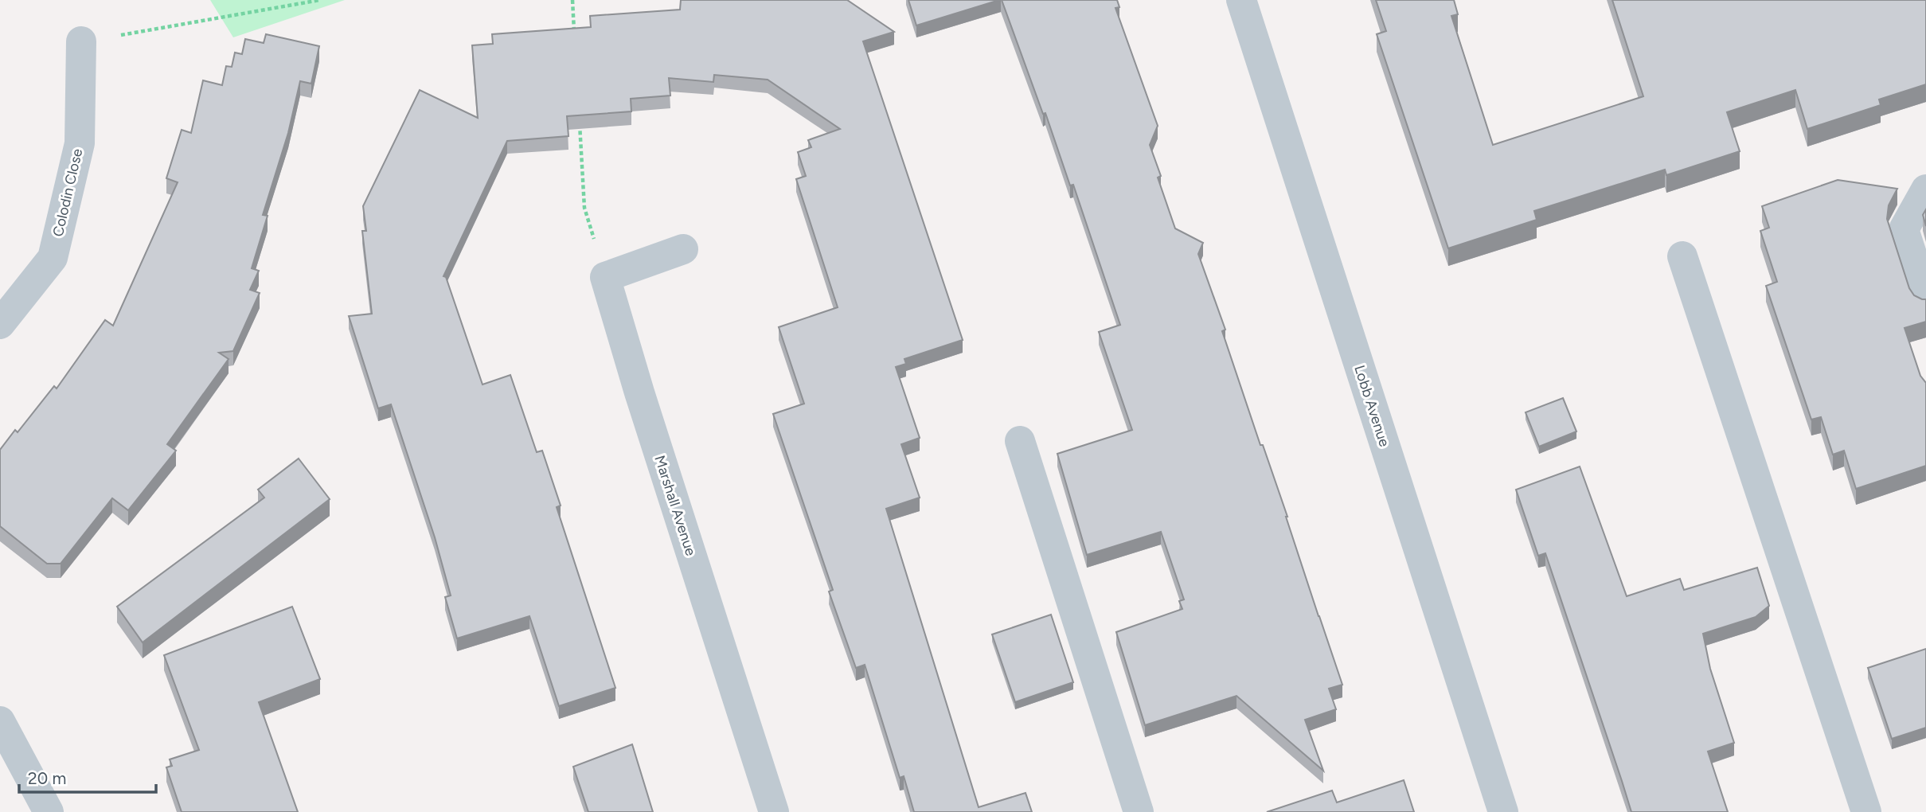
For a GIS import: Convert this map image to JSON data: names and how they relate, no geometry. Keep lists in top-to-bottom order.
{
  "streets": {
    "street": ["Colodin Close", "Lobb Avenue", "Marshall Avenue"]
  },
  "scale_bar": "20 m"
}
